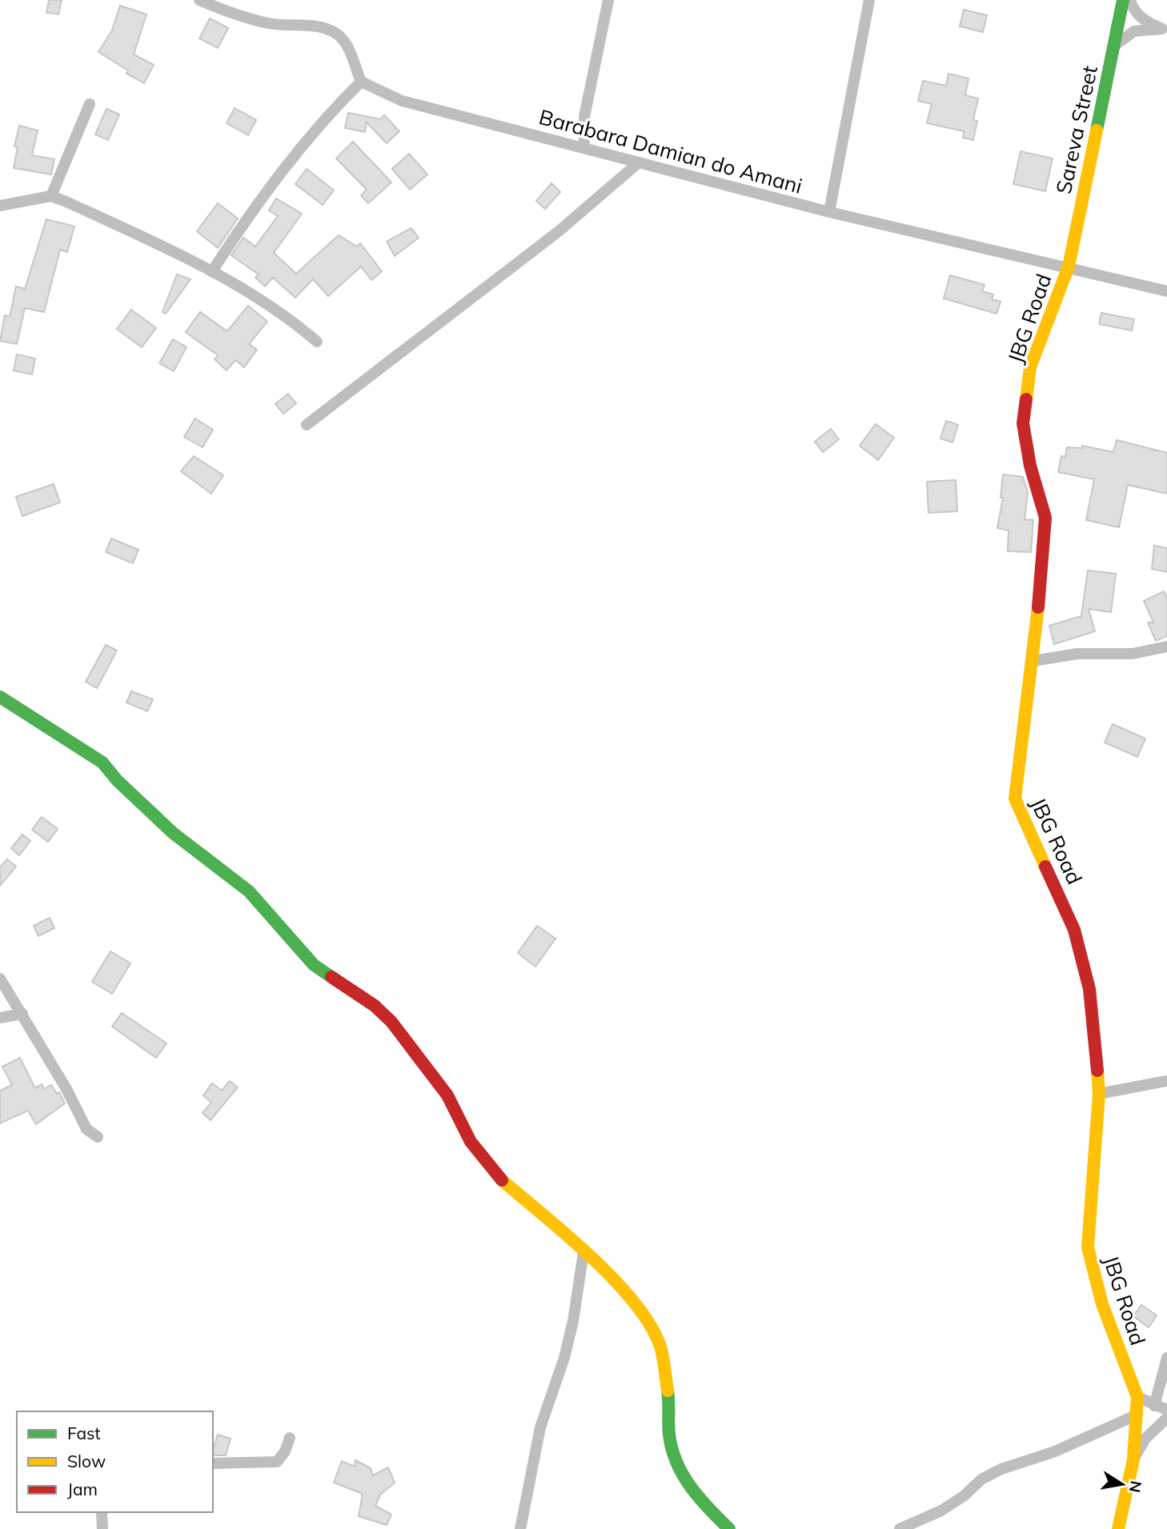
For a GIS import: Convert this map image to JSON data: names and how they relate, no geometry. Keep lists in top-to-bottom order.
{
  "streets": {
    "street": ["Sareva Street", "Barabara Damian do Amani", "JBG Road"]
  },
  "crossings": [
    ["Sareva Street", "Barabara Damian do Amani"],
    ["Sareva Street", "JBG Road"],
    ["Barabara Damian do Amani", "JBG Road"]
  ],
  "legend": ["Fast", "Slow", "Jam"],
  "north": "right"
}
